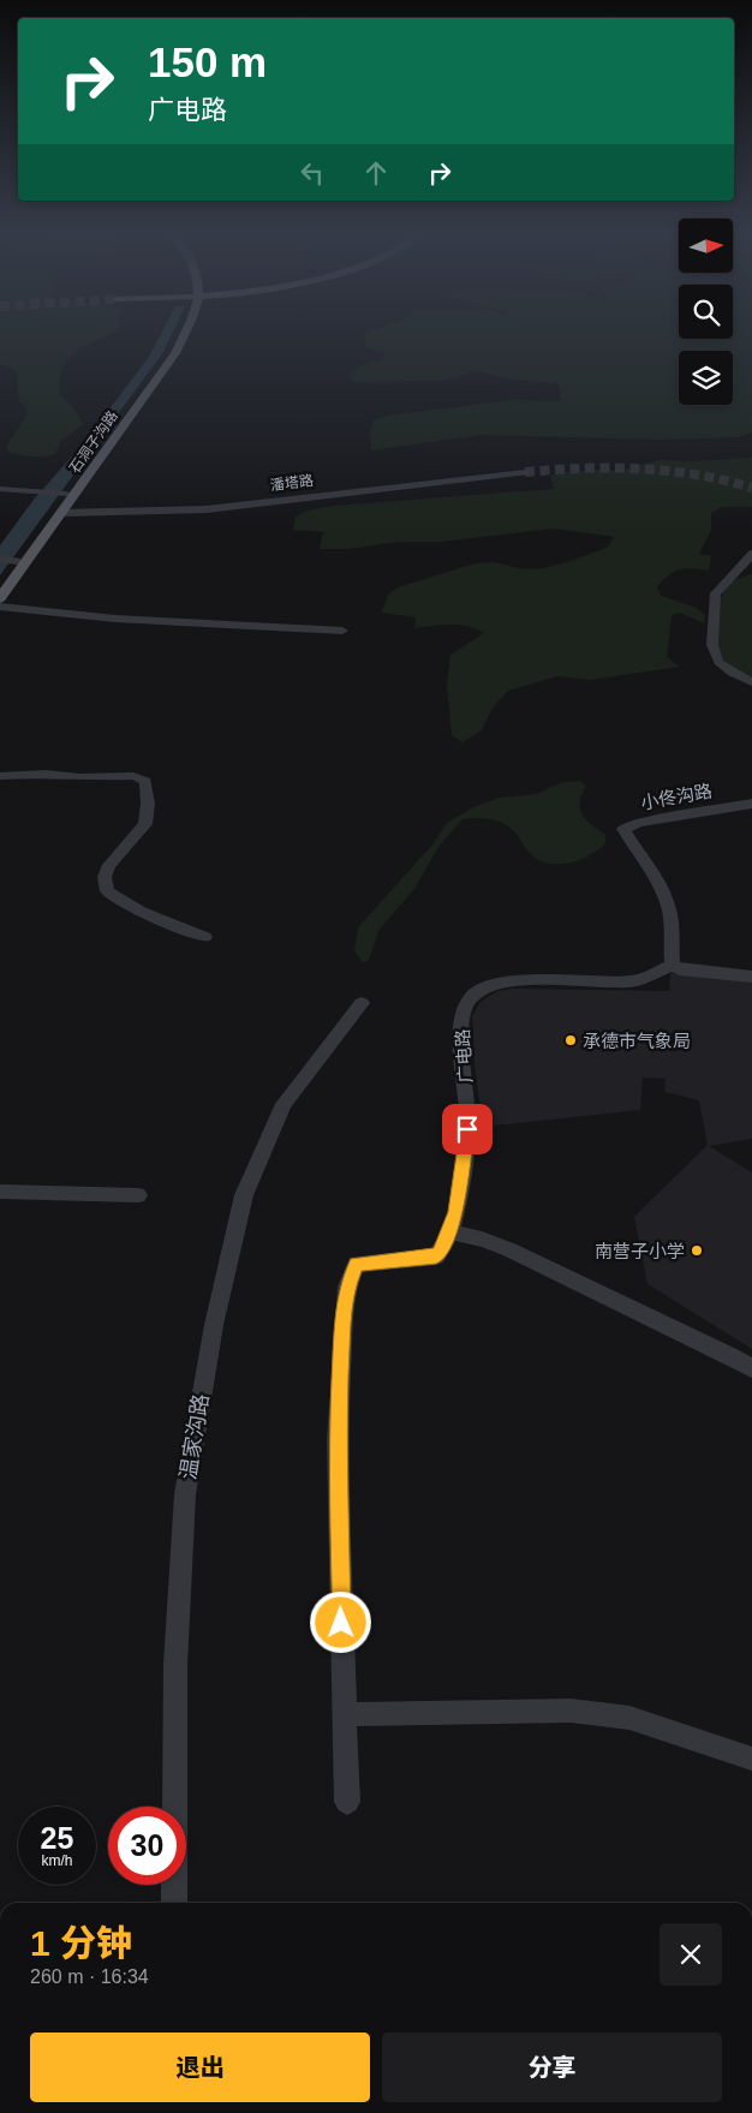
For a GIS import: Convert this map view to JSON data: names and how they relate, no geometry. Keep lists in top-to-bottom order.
{
  "streets": {
    "main road": ["石洞子沟路"],
    "street": [
      "潘塔路",
      "小佟沟路",
      "广电路",
      "温家沟路"
    ]
  },
  "crossings": [
    ["石洞子沟路", "潘塔路"],
    ["小佟沟路", "广电路"]
  ],
  "places": ["承德市气象局", "南营子小学"],
  "north": "right",
  "page": {
    "turn": ["150 m", "广电路"],
    "speed": "25 km/h",
    "limit": "30",
    "heading": ["1 分钟", "260 m · 16:34"],
    "buttons": ["退出", "分享"]
  }
}
